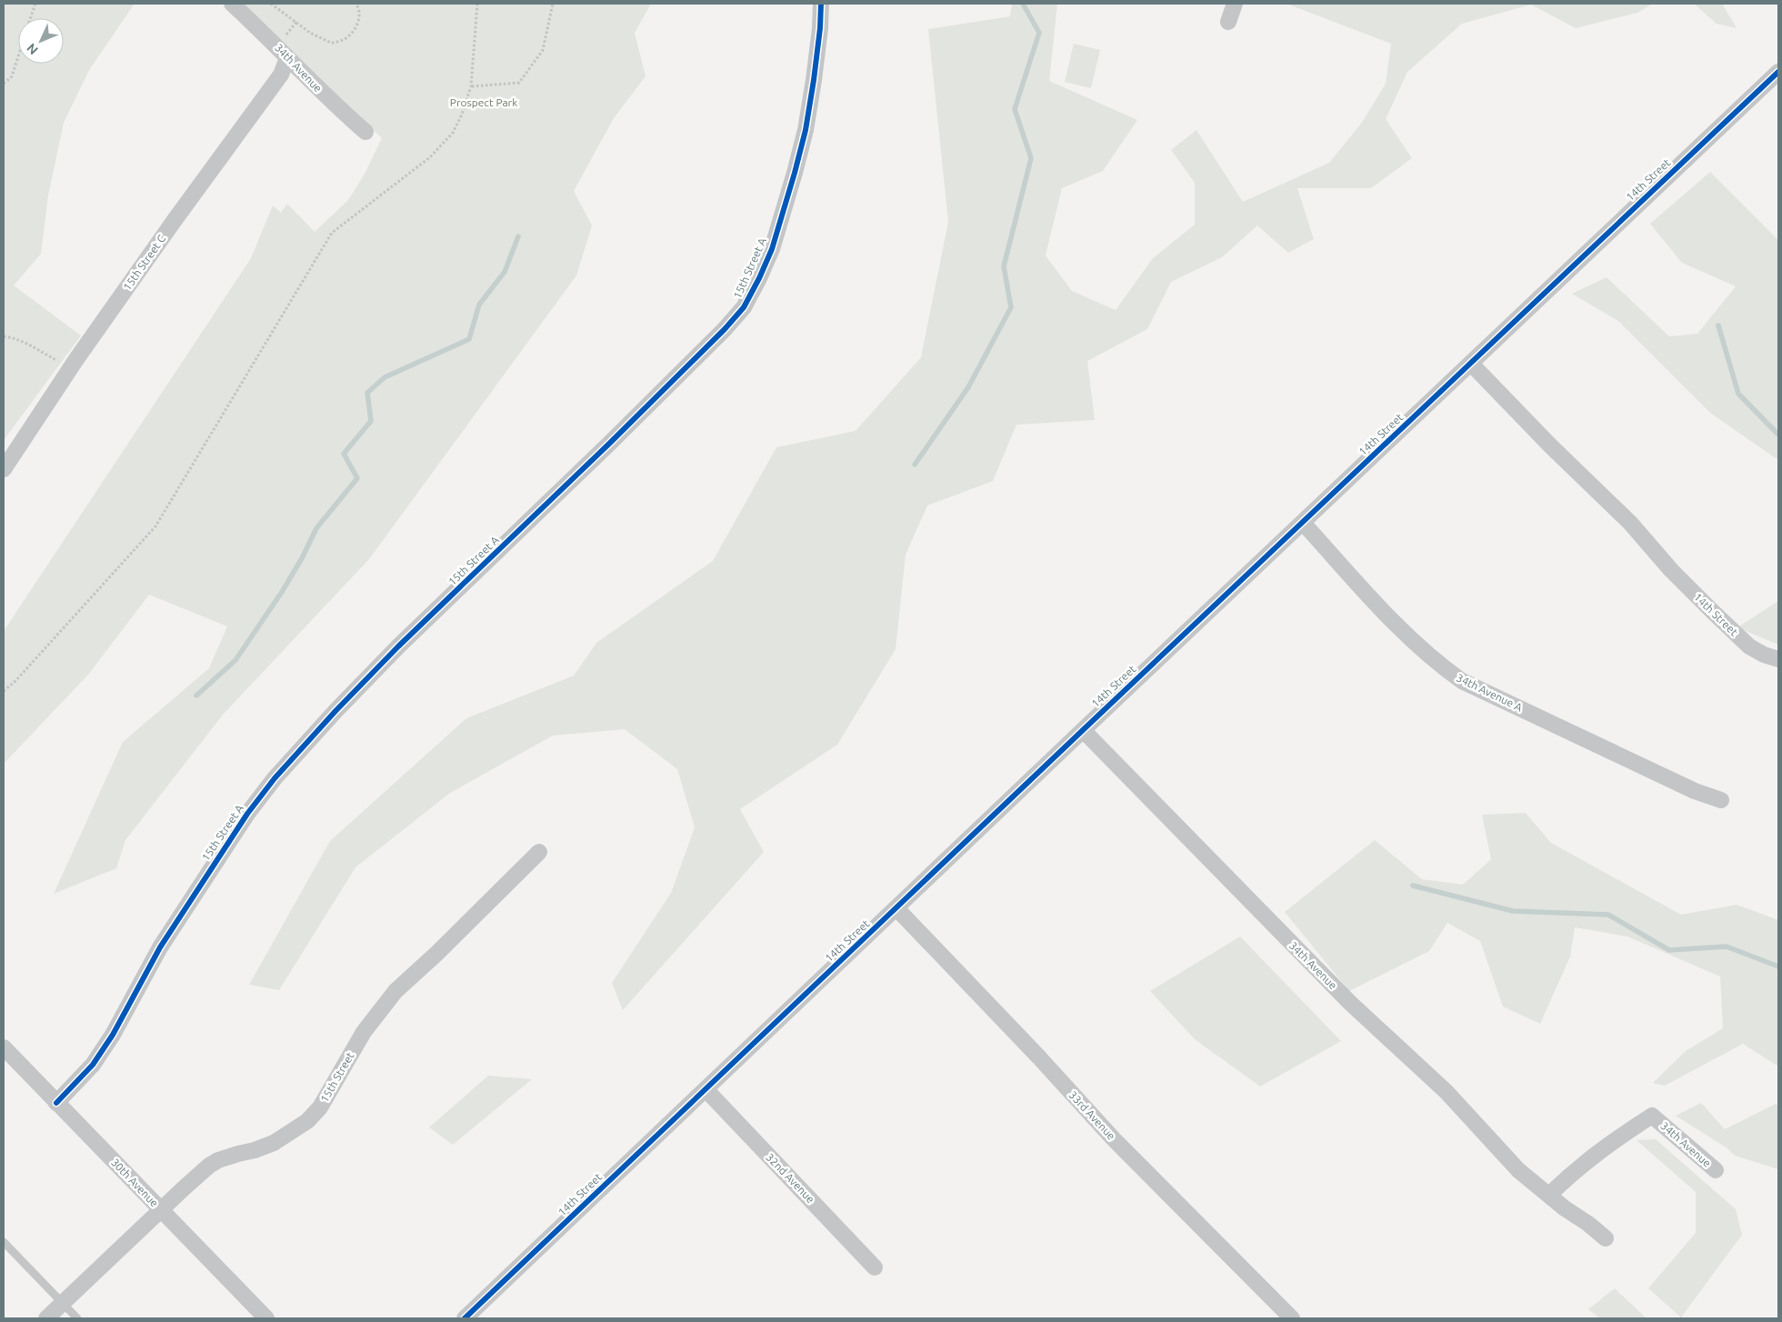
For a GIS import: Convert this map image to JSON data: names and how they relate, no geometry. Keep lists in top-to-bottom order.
{
  "streets": {
    "street": [
      "34th Avenue",
      "14th Street",
      "15th Street C",
      "15th Street A",
      "34th Avenue A",
      "15th Street",
      "33rd Avenue",
      "32nd Avenue",
      "30th Avenue"
    ]
  },
  "crossings": [
    ["34th Avenue", "14th Street"],
    ["34th Avenue", "15th Street C"],
    ["14th Street", "34th Avenue A"],
    ["14th Street", "33rd Avenue"],
    ["14th Street", "32nd Avenue"],
    ["15th Street A", "30th Avenue"],
    ["15th Street", "30th Avenue"]
  ],
  "parks": ["Prospect Park"],
  "north": "bottom left"
}
